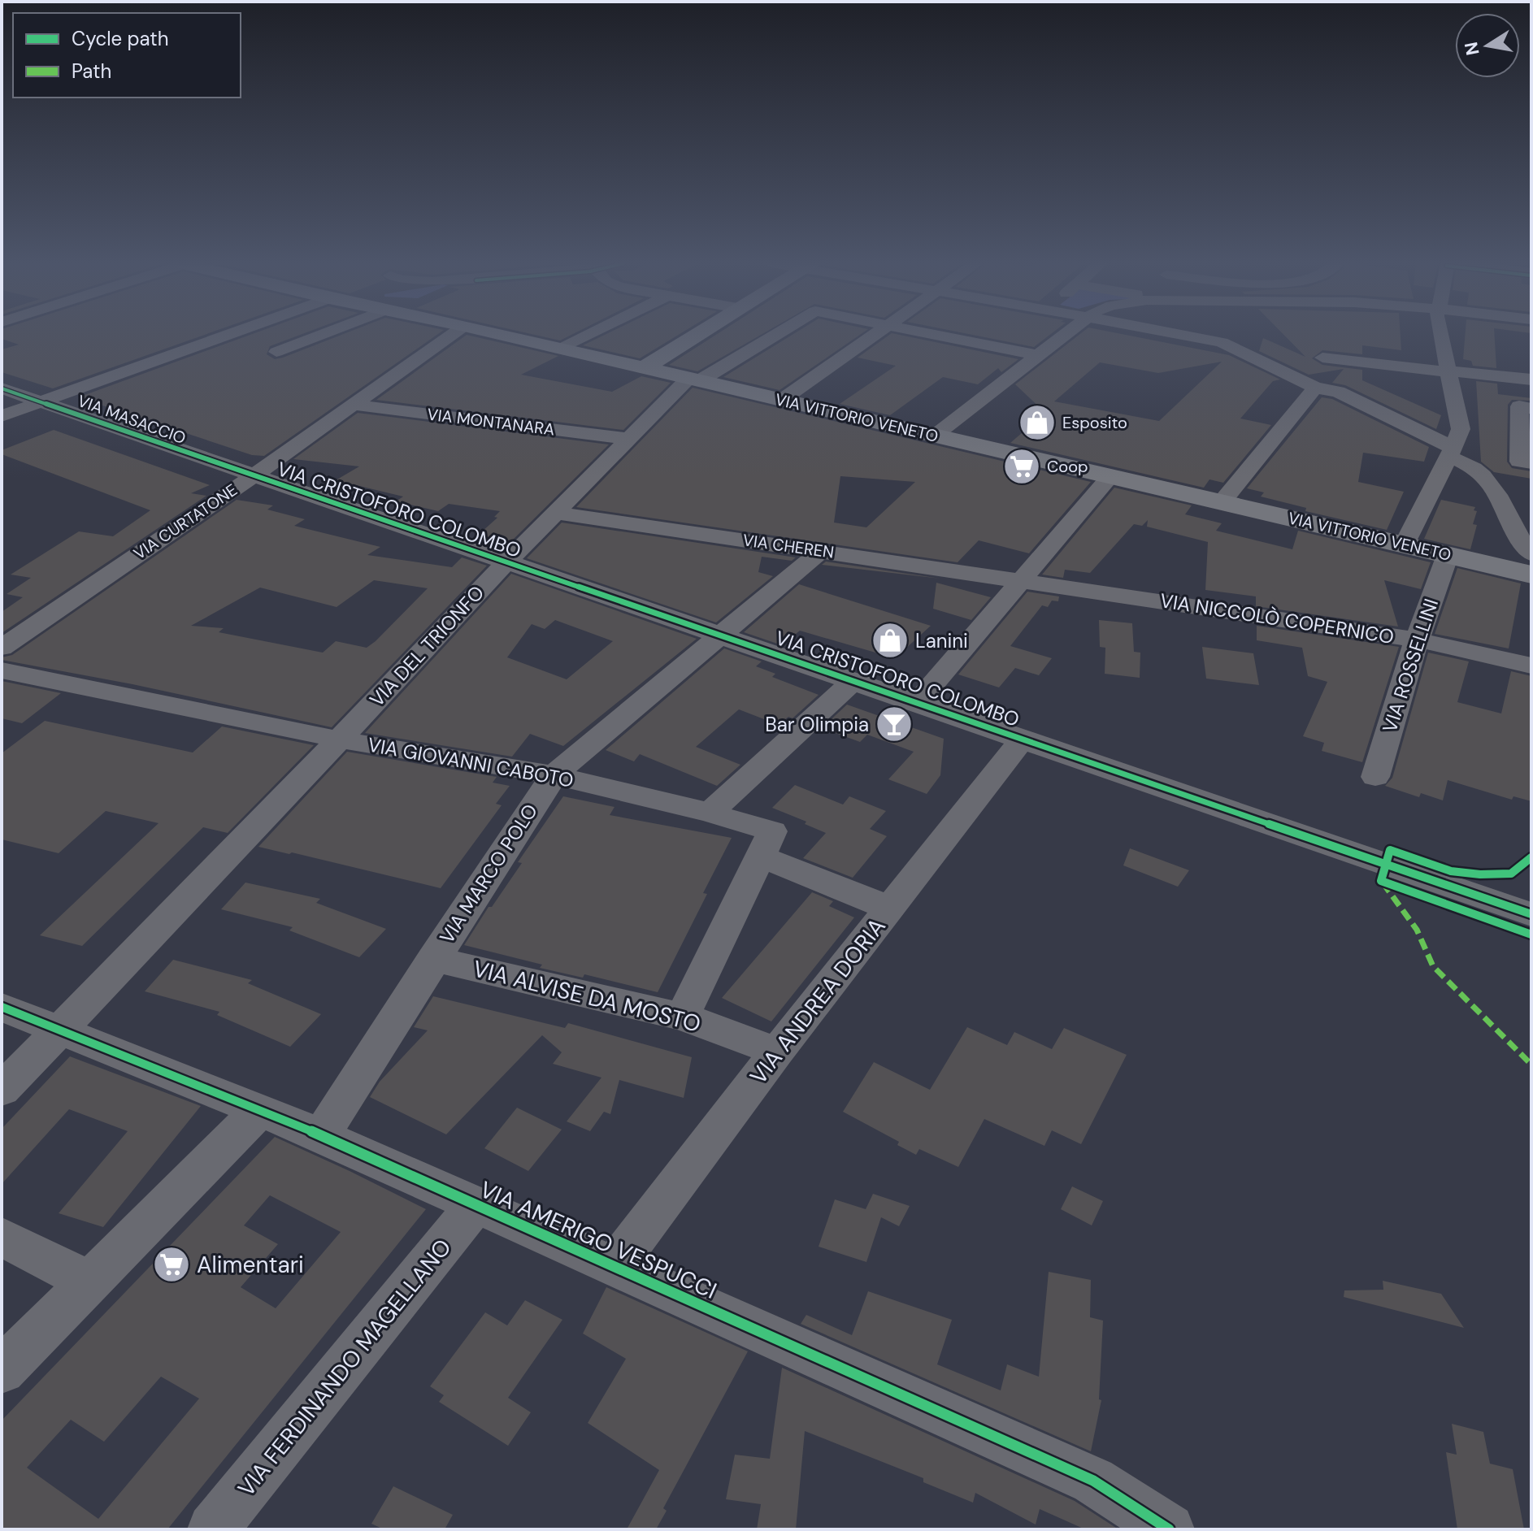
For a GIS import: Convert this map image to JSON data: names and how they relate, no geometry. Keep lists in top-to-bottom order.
{
  "streets": {
    "main road": ["VIA VITTORIO VENETO"],
    "street": [
      "VIA MASACCIO",
      "VIA MONTANARA",
      "VIA CRISTOFORO COLOMBO",
      "VIA CURTATONE",
      "VIA CHEREN",
      "VIA NICCOLÒ COPERNICO",
      "VIA DEL TRIONFO",
      "VIA ROSSELLINI",
      "VIA GIOVANNI CABOTO",
      "VIA MARCO POLO",
      "VIA ALVISE DA MOSTO",
      "VIA ANDREA DORIA",
      "VIA AMERIGO VESPUCCI",
      "VIA FERDINANDO MAGELLANO"
    ]
  },
  "crossings": [
    ["VIA VITTORIO VENETO", "VIA DEL TRIONFO"],
    ["VIA VITTORIO VENETO", "VIA ROSSELLINI"],
    ["VIA MASACCIO", "VIA CRISTOFORO COLOMBO"],
    ["VIA MASACCIO", "VIA CURTATONE"],
    ["VIA MONTANARA", "VIA CURTATONE"],
    ["VIA MONTANARA", "VIA DEL TRIONFO"],
    ["VIA CRISTOFORO COLOMBO", "VIA CURTATONE"],
    ["VIA CRISTOFORO COLOMBO", "VIA DEL TRIONFO"],
    ["VIA CRISTOFORO COLOMBO", "VIA MARCO POLO"],
    ["VIA CRISTOFORO COLOMBO", "VIA ANDREA DORIA"],
    ["VIA CHEREN", "VIA NICCOLÒ COPERNICO"],
    ["VIA CHEREN", "VIA DEL TRIONFO"],
    ["VIA CHEREN", "VIA MARCO POLO"],
    ["VIA NICCOLÒ COPERNICO", "VIA ROSSELLINI"],
    ["VIA DEL TRIONFO", "VIA GIOVANNI CABOTO"],
    ["VIA DEL TRIONFO", "VIA AMERIGO VESPUCCI"],
    ["VIA GIOVANNI CABOTO", "VIA MARCO POLO"],
    ["VIA MARCO POLO", "VIA ALVISE DA MOSTO"],
    ["VIA MARCO POLO", "VIA AMERIGO VESPUCCI"],
    ["VIA ALVISE DA MOSTO", "VIA ANDREA DORIA"],
    ["VIA ANDREA DORIA", "VIA AMERIGO VESPUCCI"],
    ["VIA AMERIGO VESPUCCI", "VIA FERDINANDO MAGELLANO"]
  ],
  "places": {
    "shop": ["Esposito", "Lanini"],
    "supermarket": ["Coop", "Alimentari"],
    "bar": ["Bar Olimpia"]
  },
  "legend": ["Cycle path", "Path"],
  "north": "left"
}
